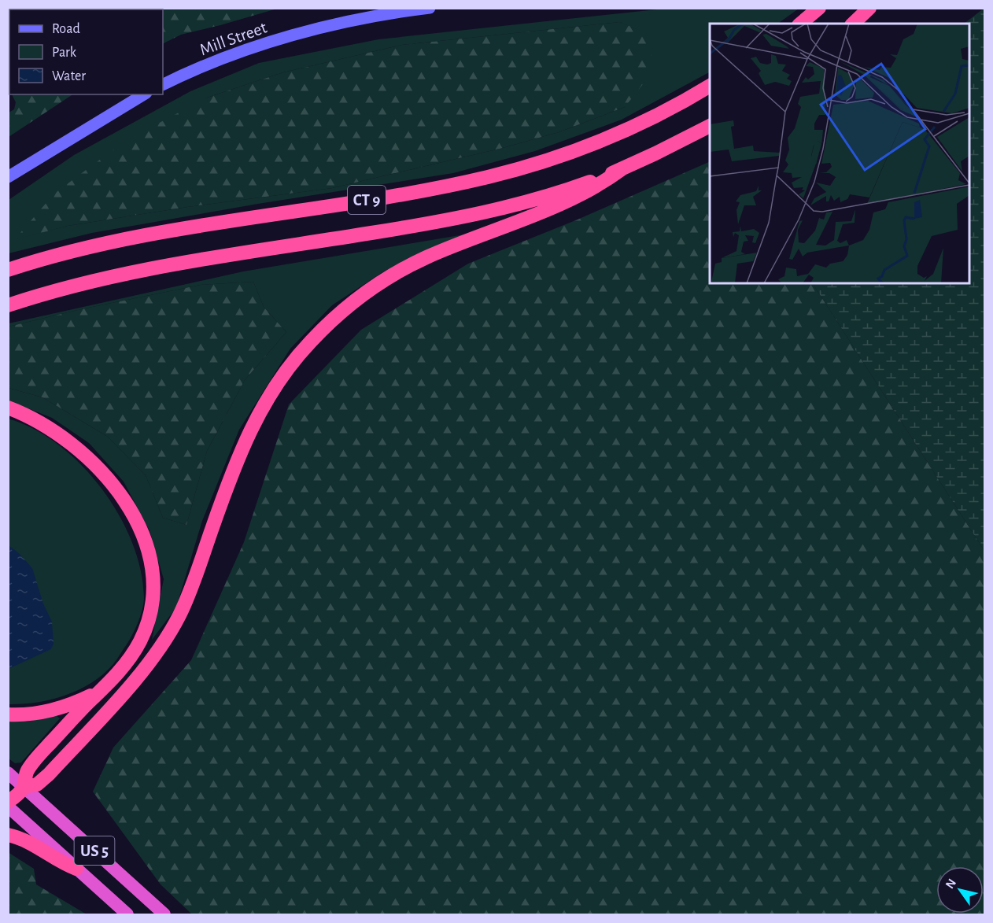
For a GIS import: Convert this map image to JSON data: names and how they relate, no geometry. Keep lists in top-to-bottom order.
{
  "streets": {
    "highway": ["CT 9", "US 5"],
    "main road": ["Mill Street"]
  },
  "legend": ["Road", "Park", "Water"],
  "north": "top left"
}
